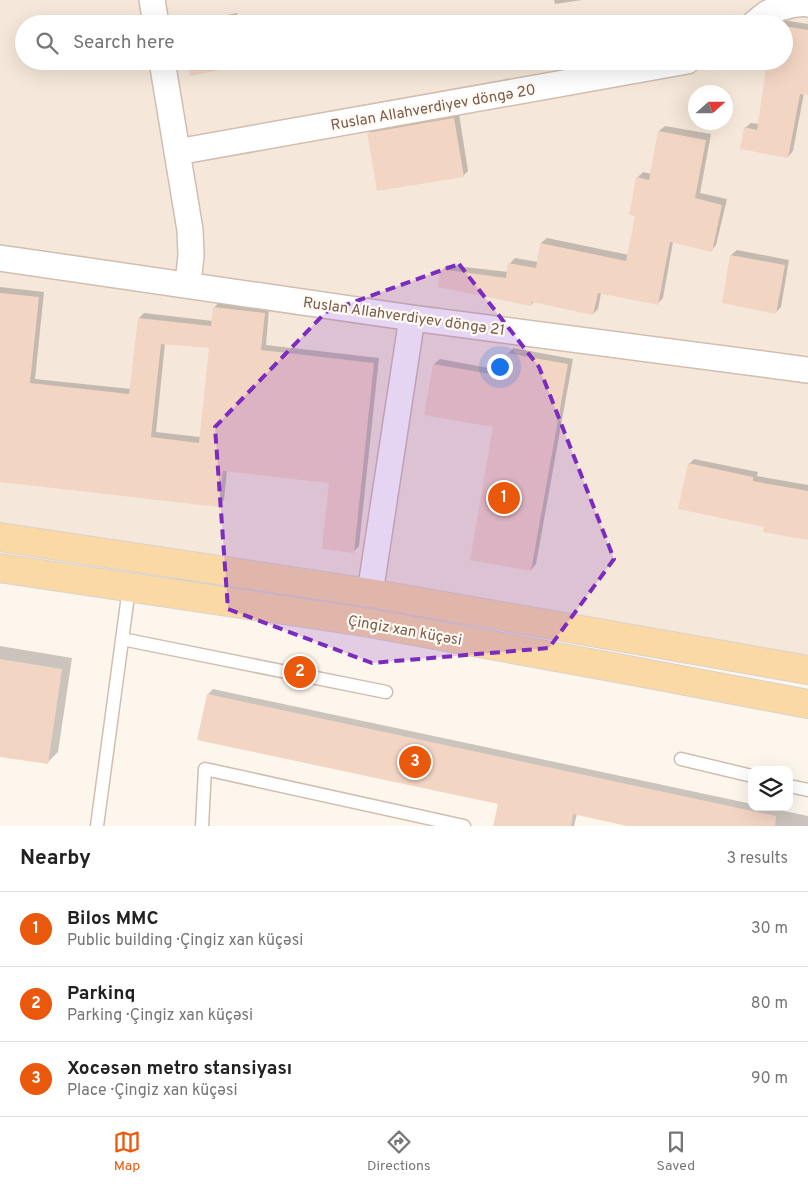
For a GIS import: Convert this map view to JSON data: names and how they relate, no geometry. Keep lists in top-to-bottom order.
{
  "streets": {
    "main road": ["Çingiz xan küçəsi"],
    "street": ["Ruslan Allahverdiyev döngə 20", "Ruslan Allahverdiyev döngə 21"]
  },
  "north": "right",
  "page": {
    "search": "Search here",
    "pins": ["1", "2", "3"],
    "heading": ["Nearby", "3 results"],
    "list": [
      {
        "mark": "1",
        "name": "Bilos MMC",
        "note": "Public building · Çingiz xan küçəsi",
        "value": "30 m"
      },
      {
        "mark": "2",
        "name": "Parkinq",
        "note": "Parking · Çingiz xan küçəsi",
        "value": "80 m"
      },
      {
        "mark": "3",
        "name": "Xocəsən metro stansiyası",
        "note": "Place · Çingiz xan küçəsi",
        "value": "90 m"
      }
    ],
    "nav": ["Map", "Directions", "Saved"]
  }
}
